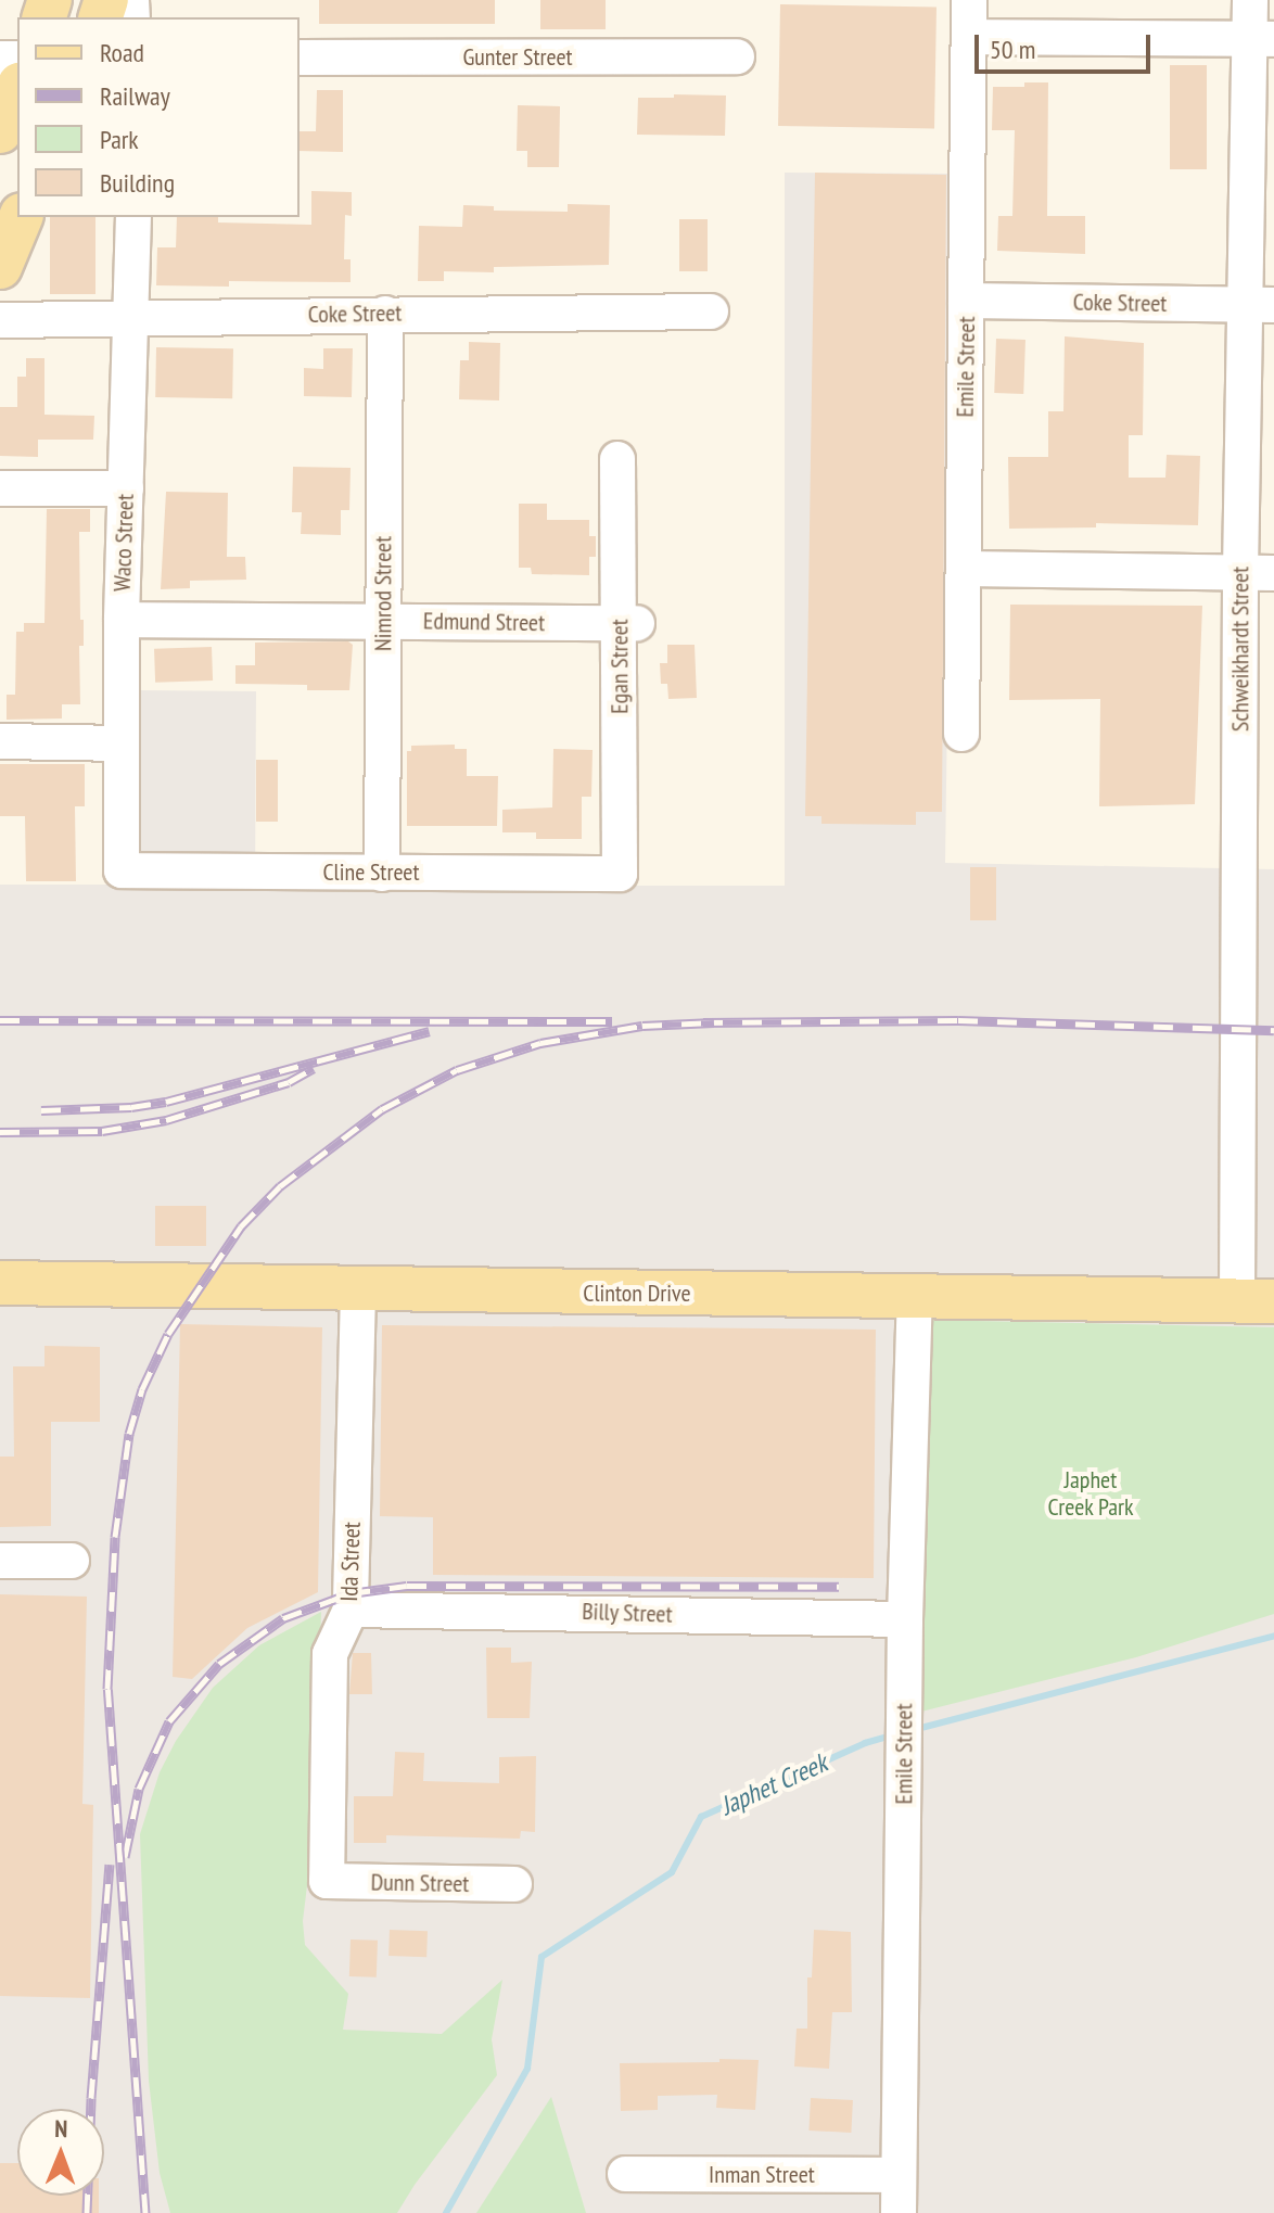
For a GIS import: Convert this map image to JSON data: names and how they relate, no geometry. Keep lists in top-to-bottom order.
{
  "streets": {
    "main road": ["Clinton Drive"],
    "street": [
      "Gunter Street",
      "Coke Street",
      "Emile Street",
      "Waco Street",
      "Nimrod Street",
      "Edmund Street",
      "Schweikhardt Street",
      "Egan Street",
      "Cline Street",
      "Ida Street",
      "Billy Street",
      "Dunn Street",
      "Inman Street"
    ]
  },
  "crossings": [
    ["Coke Street", "Emile Street"],
    ["Coke Street", "Waco Street"],
    ["Coke Street", "Nimrod Street"],
    ["Coke Street", "Schweikhardt Street"],
    ["Emile Street", "Clinton Drive"],
    ["Emile Street", "Billy Street"],
    ["Emile Street", "Inman Street"],
    ["Waco Street", "Edmund Street"],
    ["Waco Street", "Cline Street"],
    ["Nimrod Street", "Edmund Street"],
    ["Nimrod Street", "Cline Street"],
    ["Edmund Street", "Egan Street"],
    ["Schweikhardt Street", "Clinton Drive"],
    ["Egan Street", "Cline Street"],
    ["Clinton Drive", "Ida Street"],
    ["Ida Street", "Billy Street"],
    ["Ida Street", "Dunn Street"]
  ],
  "water": ["Japhet Creek"],
  "parks": ["Japhet Creek Park"],
  "legend": [
    "Road",
    "Railway",
    "Park",
    "Building"
  ],
  "scale_bar": "50 m",
  "north": "top"
}
